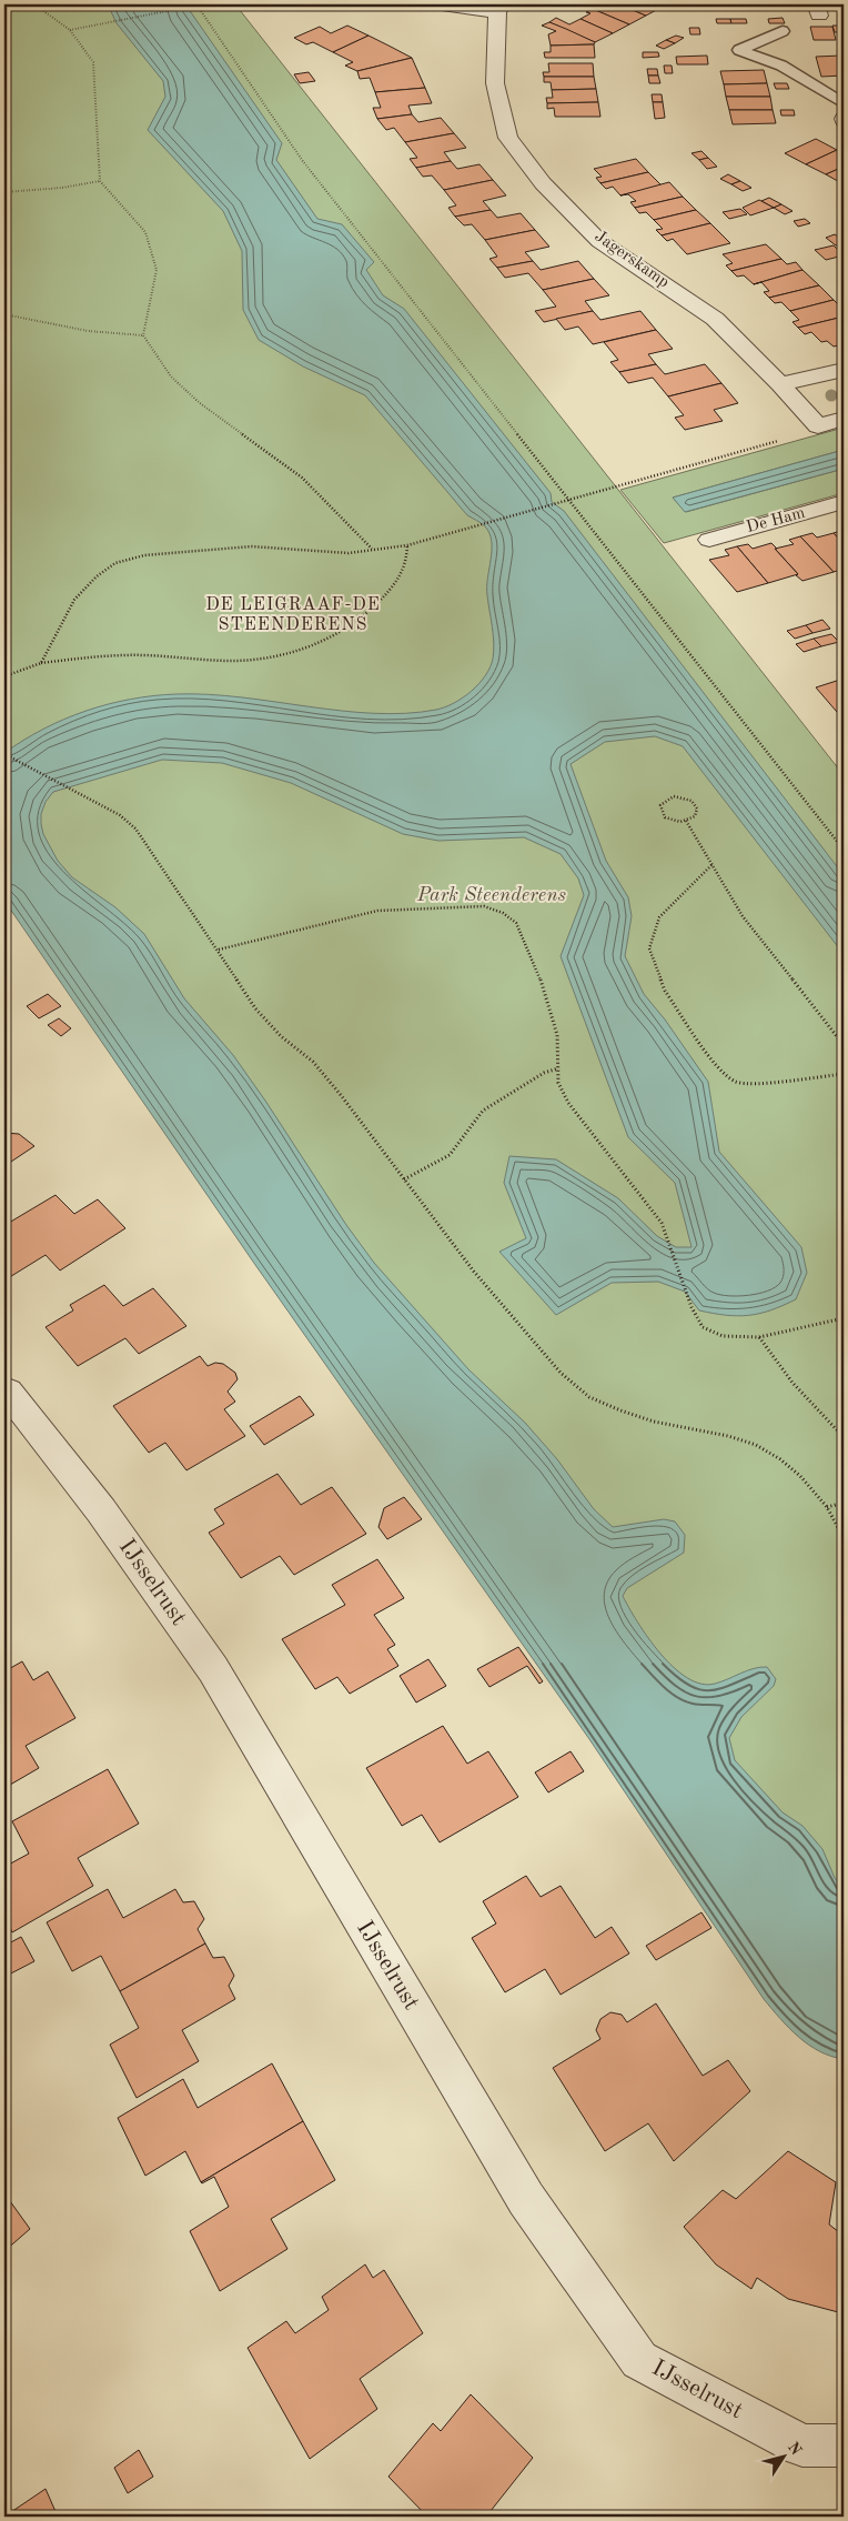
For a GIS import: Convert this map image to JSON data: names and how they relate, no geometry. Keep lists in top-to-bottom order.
{
  "streets": {
    "street": ["Jagerskamp", "De Ham", "IJsselrust"]
  },
  "districts": ["DE LEIGRAAF-DE STEENDERENS"],
  "parks": ["Park Steenderens"],
  "north": "top right"
}
